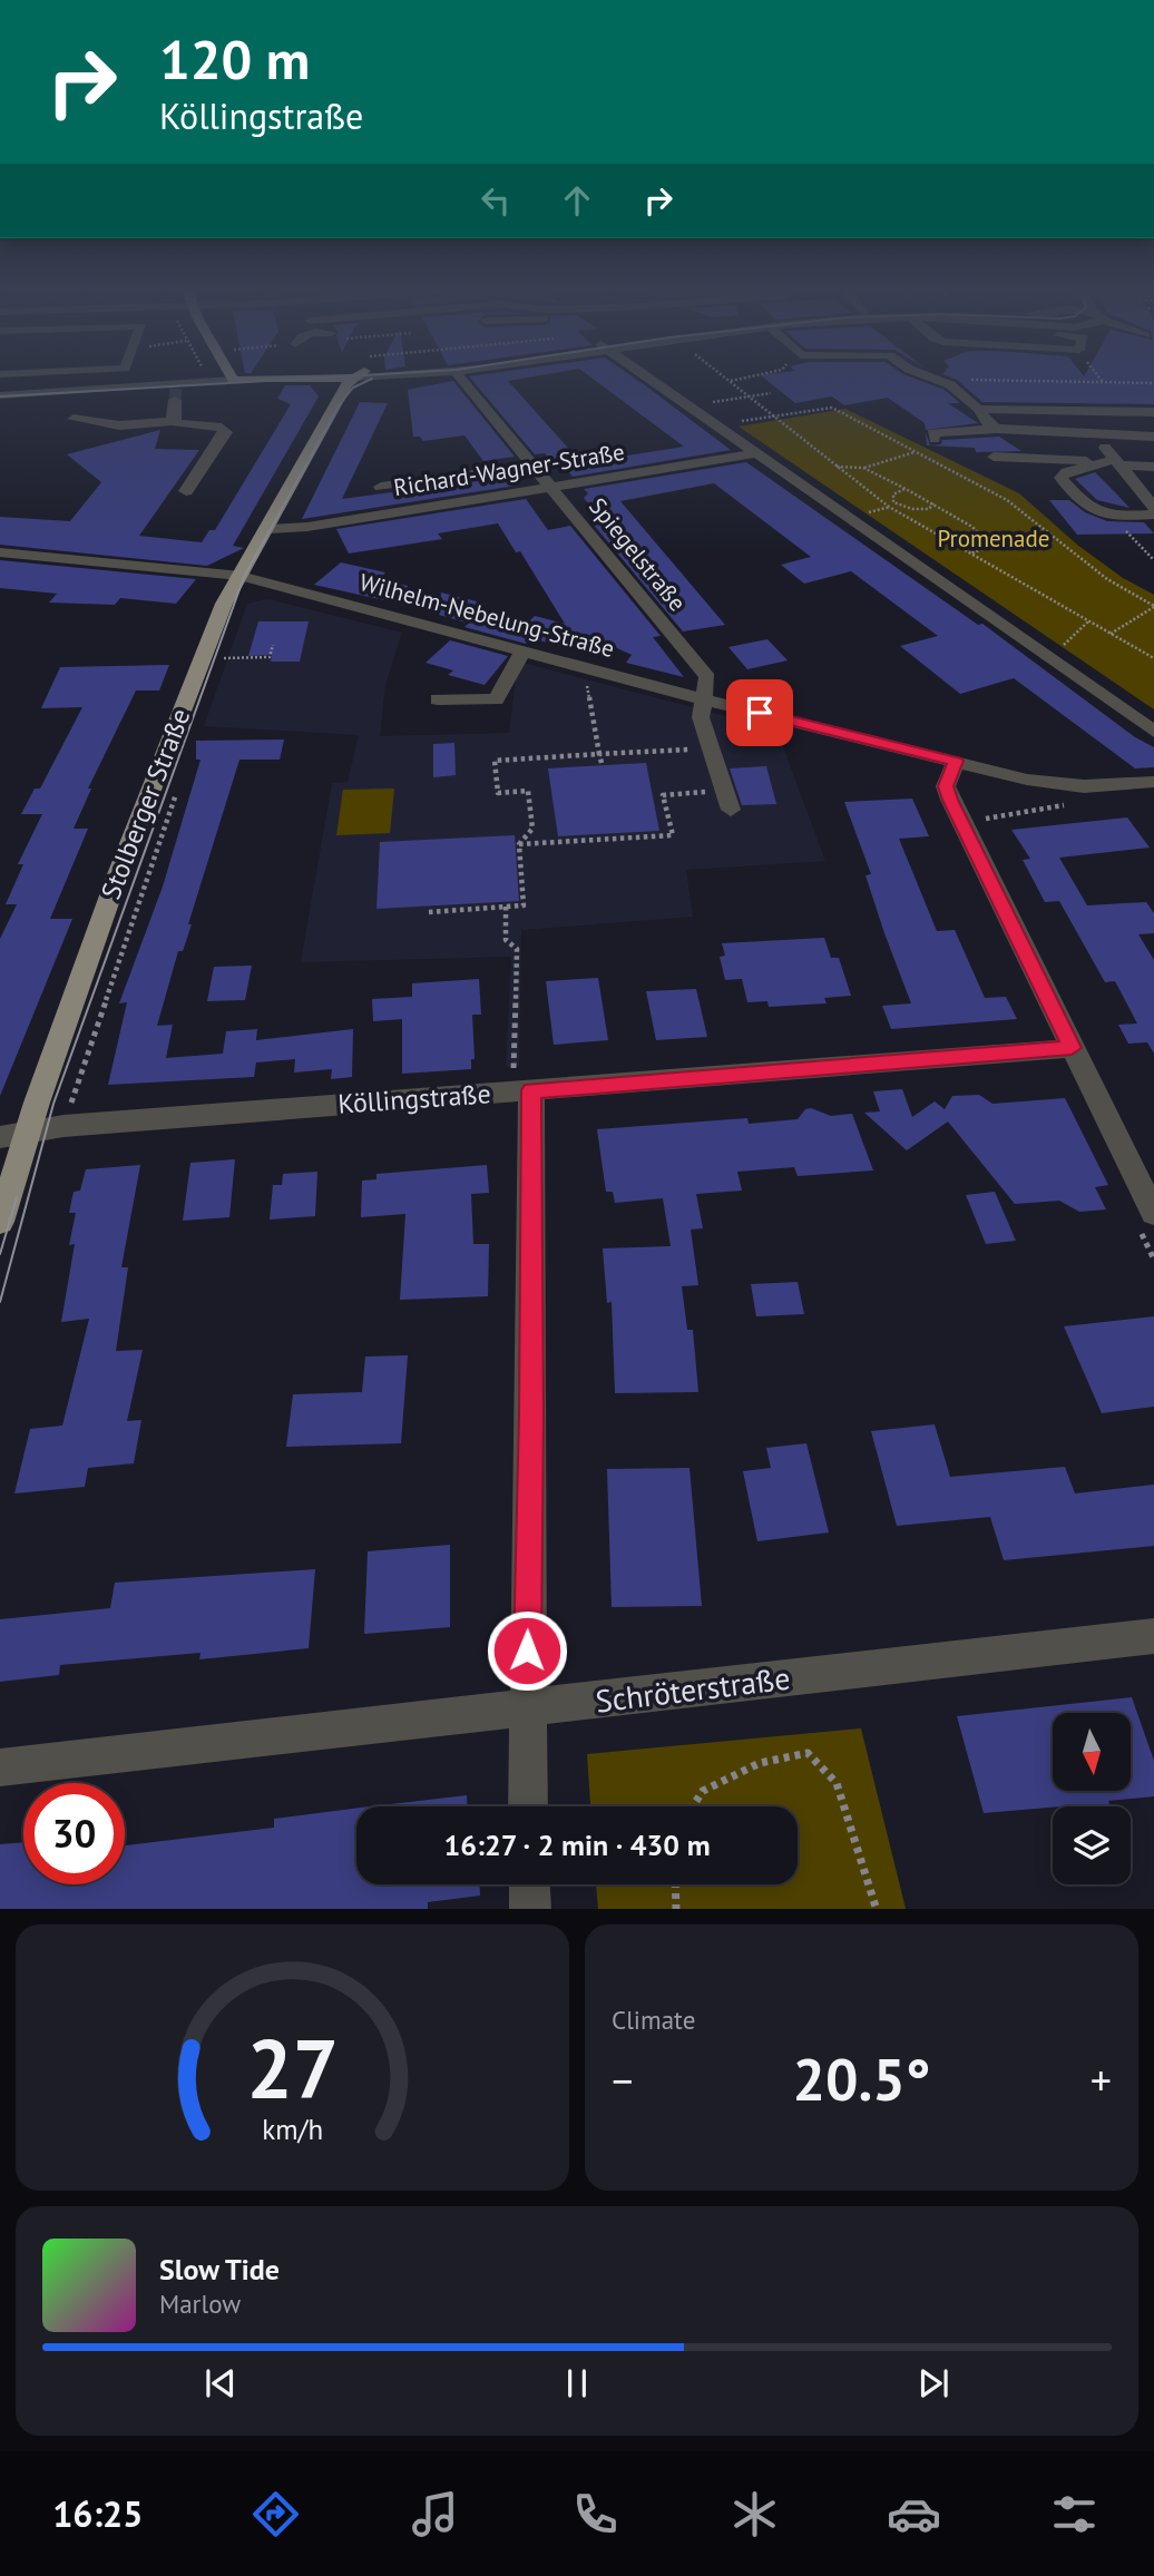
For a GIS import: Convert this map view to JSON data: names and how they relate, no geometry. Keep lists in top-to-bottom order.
{
  "streets": {
    "main road": ["Stolberger Straße"],
    "street": [
      "Richard-Wagner-Straße",
      "Spiegelstraße",
      "Wilhelm-Nebelung-Straße",
      "Köllingstraße",
      "Schröterstraße"
    ]
  },
  "crossings": [
    ["Richard-Wagner-Straße", "Spiegelstraße"],
    ["Richard-Wagner-Straße", "Stolberger Straße"],
    ["Spiegelstraße", "Wilhelm-Nebelung-Straße"],
    ["Wilhelm-Nebelung-Straße", "Stolberger Straße"],
    ["Stolberger Straße", "Köllingstraße"]
  ],
  "parks": ["Promenade"],
  "north": "bottom",
  "page": {
    "turn": ["120 m", "Köllingstraße"],
    "limit": "30",
    "trip": "16:27 · 2 min · 430 m",
    "tile": "Climate",
    "heat": ["−", "20.5°", "+"],
    "song": ["Slow Tide", "Marlow"],
    "tabs": "16:25",
    "gauge": ["27", "km/h"]
  }
}
